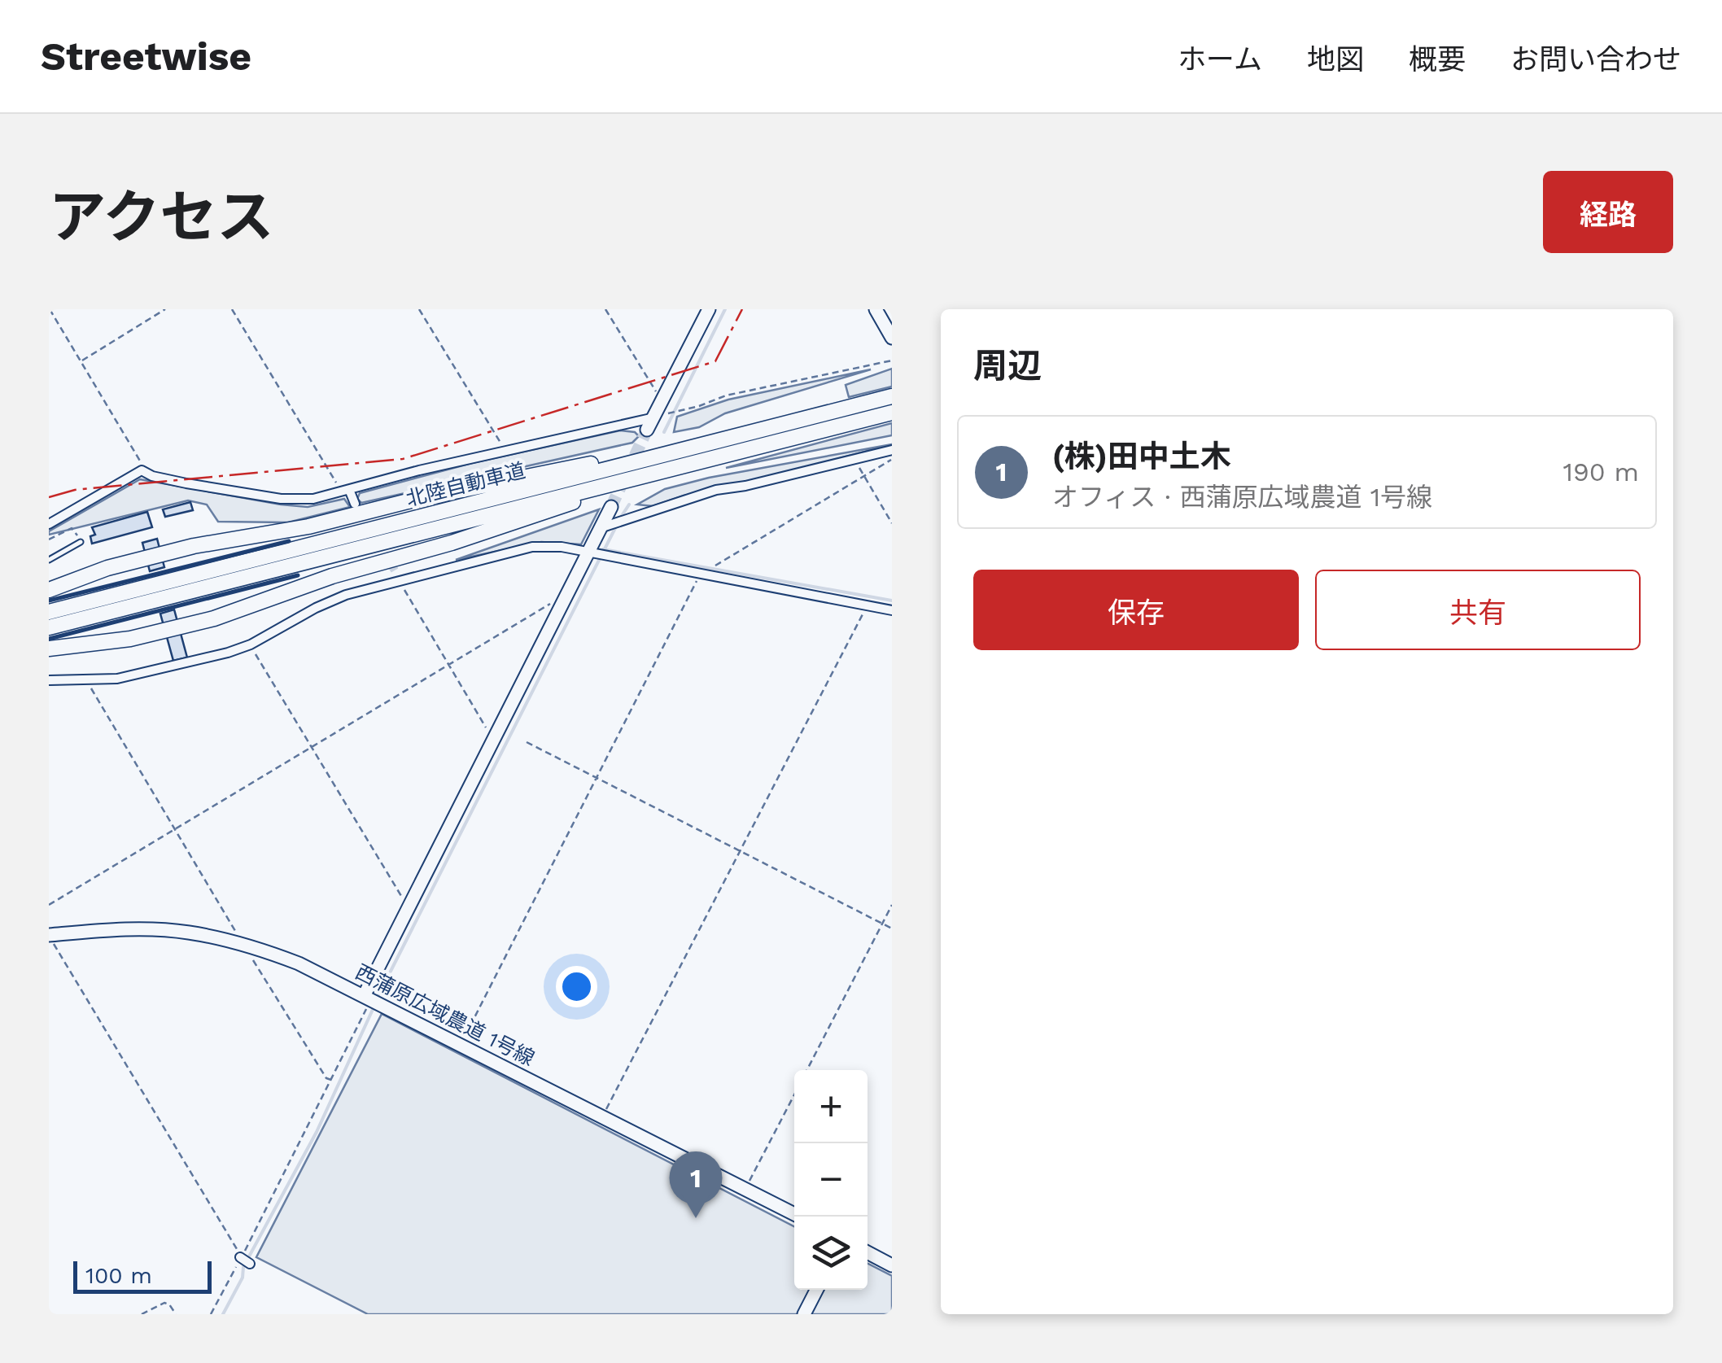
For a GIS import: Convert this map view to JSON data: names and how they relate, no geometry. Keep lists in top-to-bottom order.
{
  "streets": {
    "highway": ["北陸自動車道"],
    "street": ["西蒲原広域農道 1号線"]
  },
  "scale_bar": "100 m",
  "page": {
    "header": "Streetwise",
    "nav": [
      "ホーム",
      "地図",
      "概要",
      "お問い合わせ"
    ],
    "title": "アクセス",
    "buttons": [
      "経路",
      ["保存", "共有"]
    ],
    "heading": "周辺",
    "list": [
      {
        "mark": "1",
        "name": "(株)田中土木",
        "note": "オフィス · 西蒲原広域農道 1号線",
        "value": "190 m"
      }
    ],
    "map_buttons": ["+", "−"],
    "pins": "1",
    "scale": "100 m"
  }
}
